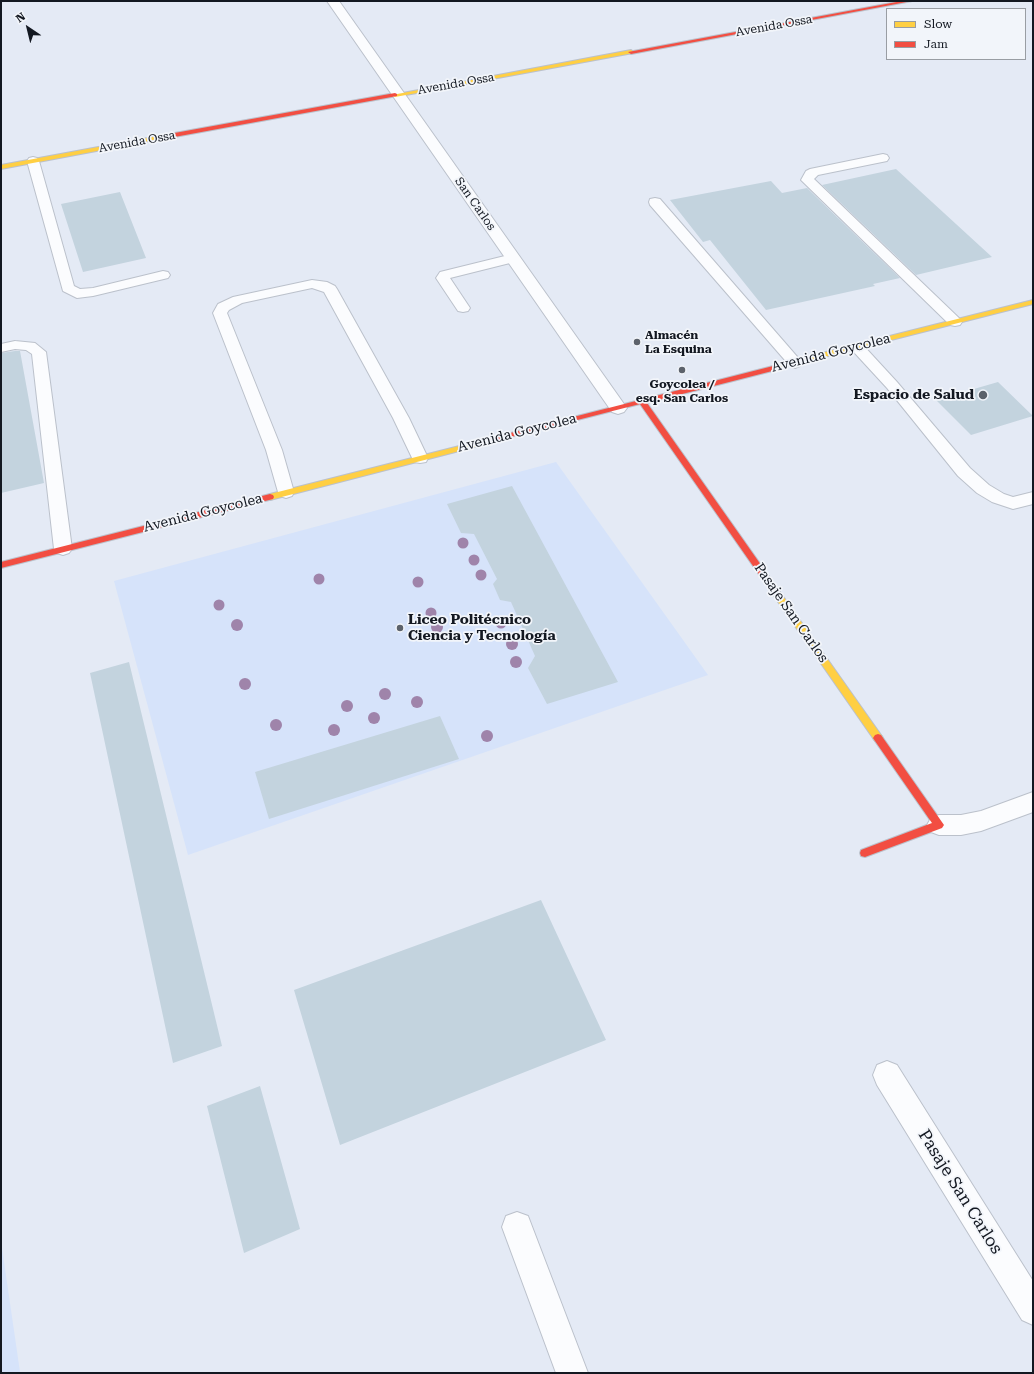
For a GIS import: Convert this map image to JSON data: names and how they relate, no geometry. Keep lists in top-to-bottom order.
{
  "streets": {
    "street": [
      "Avenida Ossa",
      "San Carlos",
      "Avenida Goycolea",
      "Pasaje San Carlos"
    ]
  },
  "crossings": [
    ["Avenida Ossa", "San Carlos"],
    ["San Carlos", "Avenida Goycolea"],
    ["Avenida Goycolea", "Pasaje San Carlos"]
  ],
  "places": [
    "Almacén La Esquina",
    "Goycolea / esq. San Carlos",
    "Espacio de Salud",
    "Liceo Politécnico Ciencia y Tecnología"
  ],
  "legend": ["Slow", "Jam"],
  "north": "top left"
}
